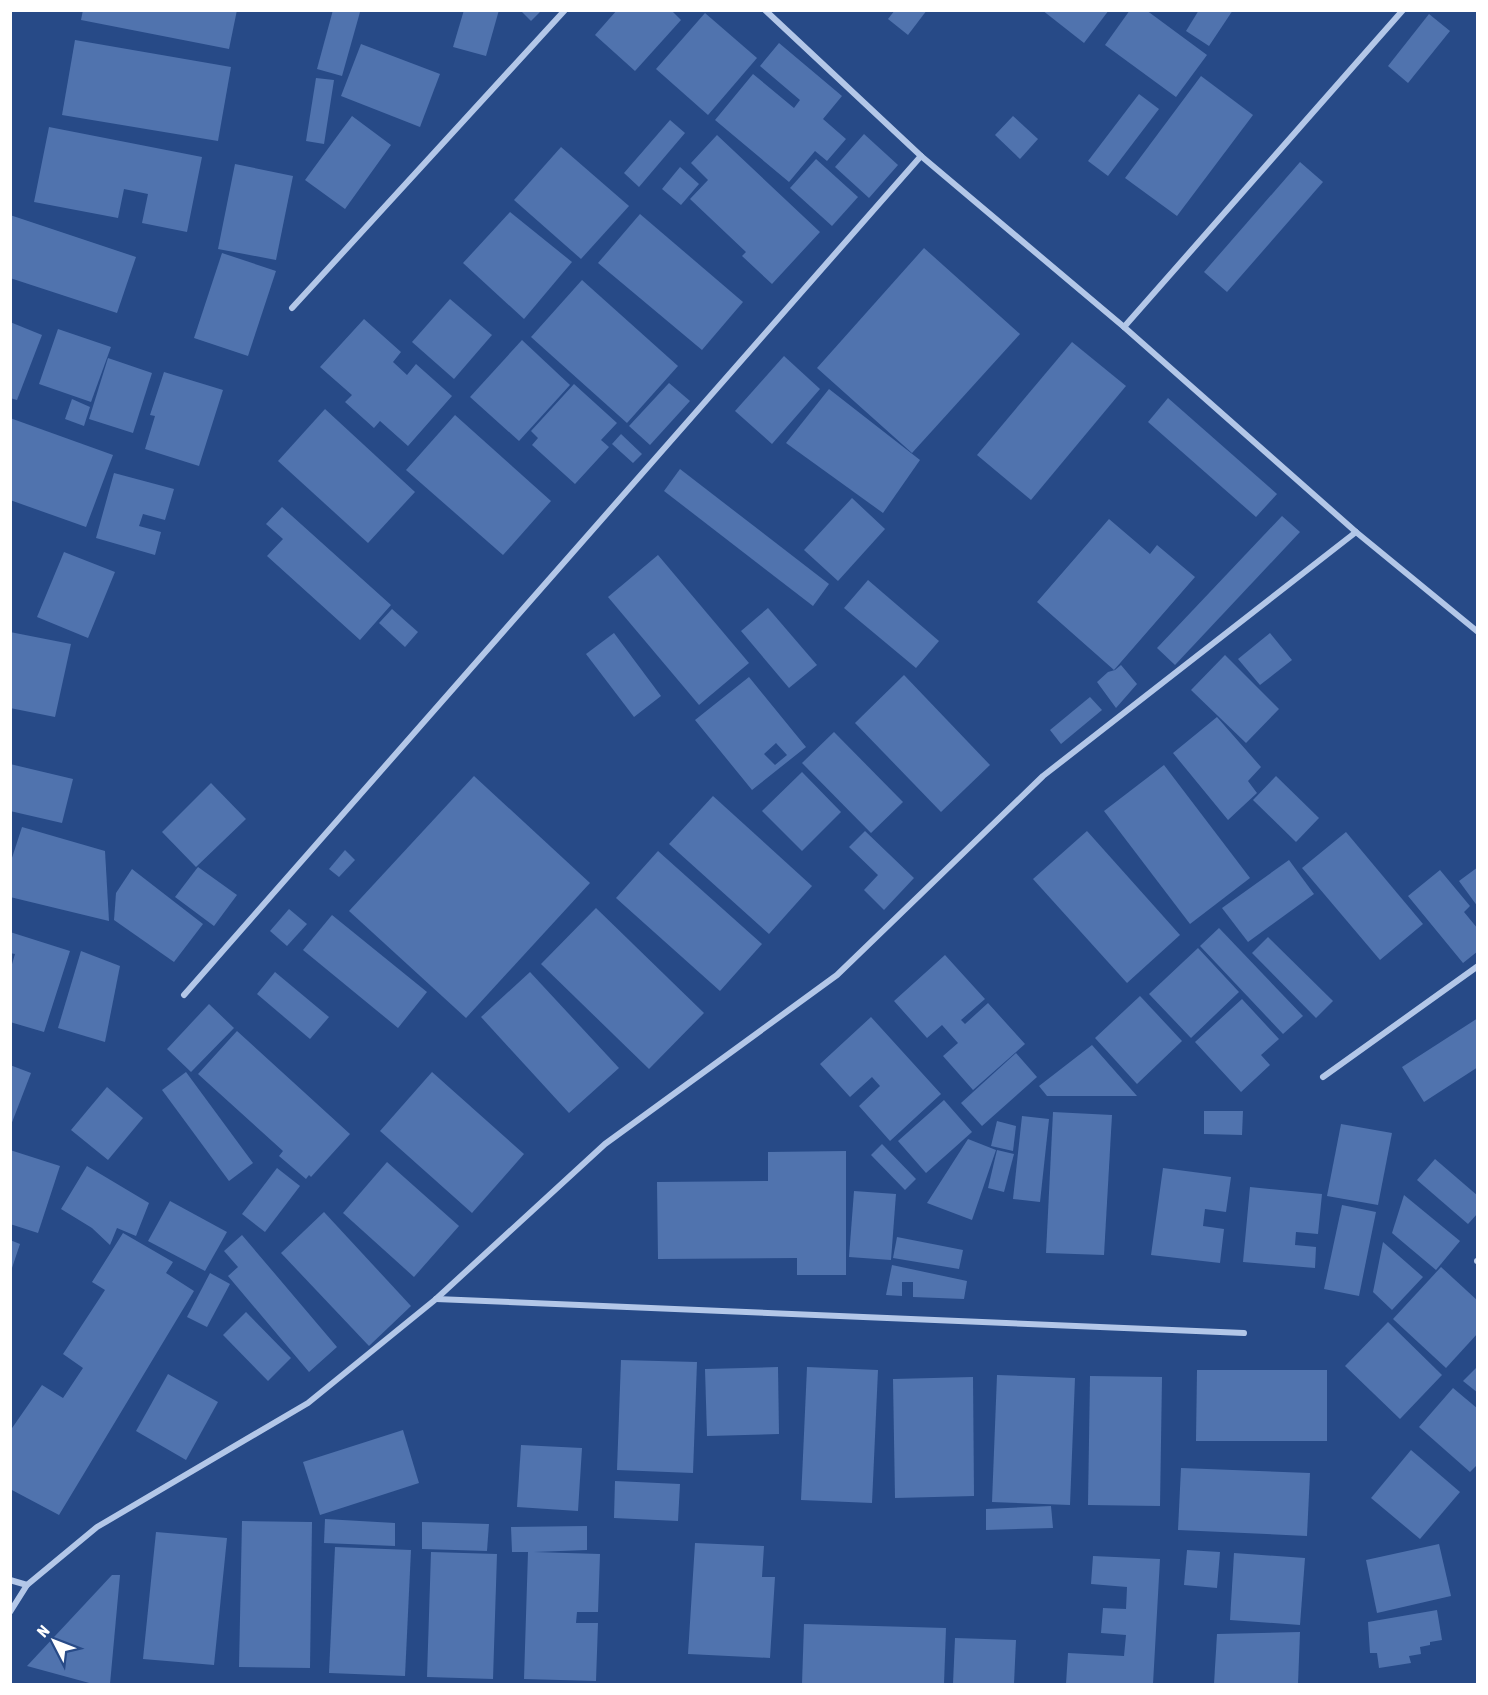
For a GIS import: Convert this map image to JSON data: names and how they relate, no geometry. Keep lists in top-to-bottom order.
{
  "north": "top left"
}
